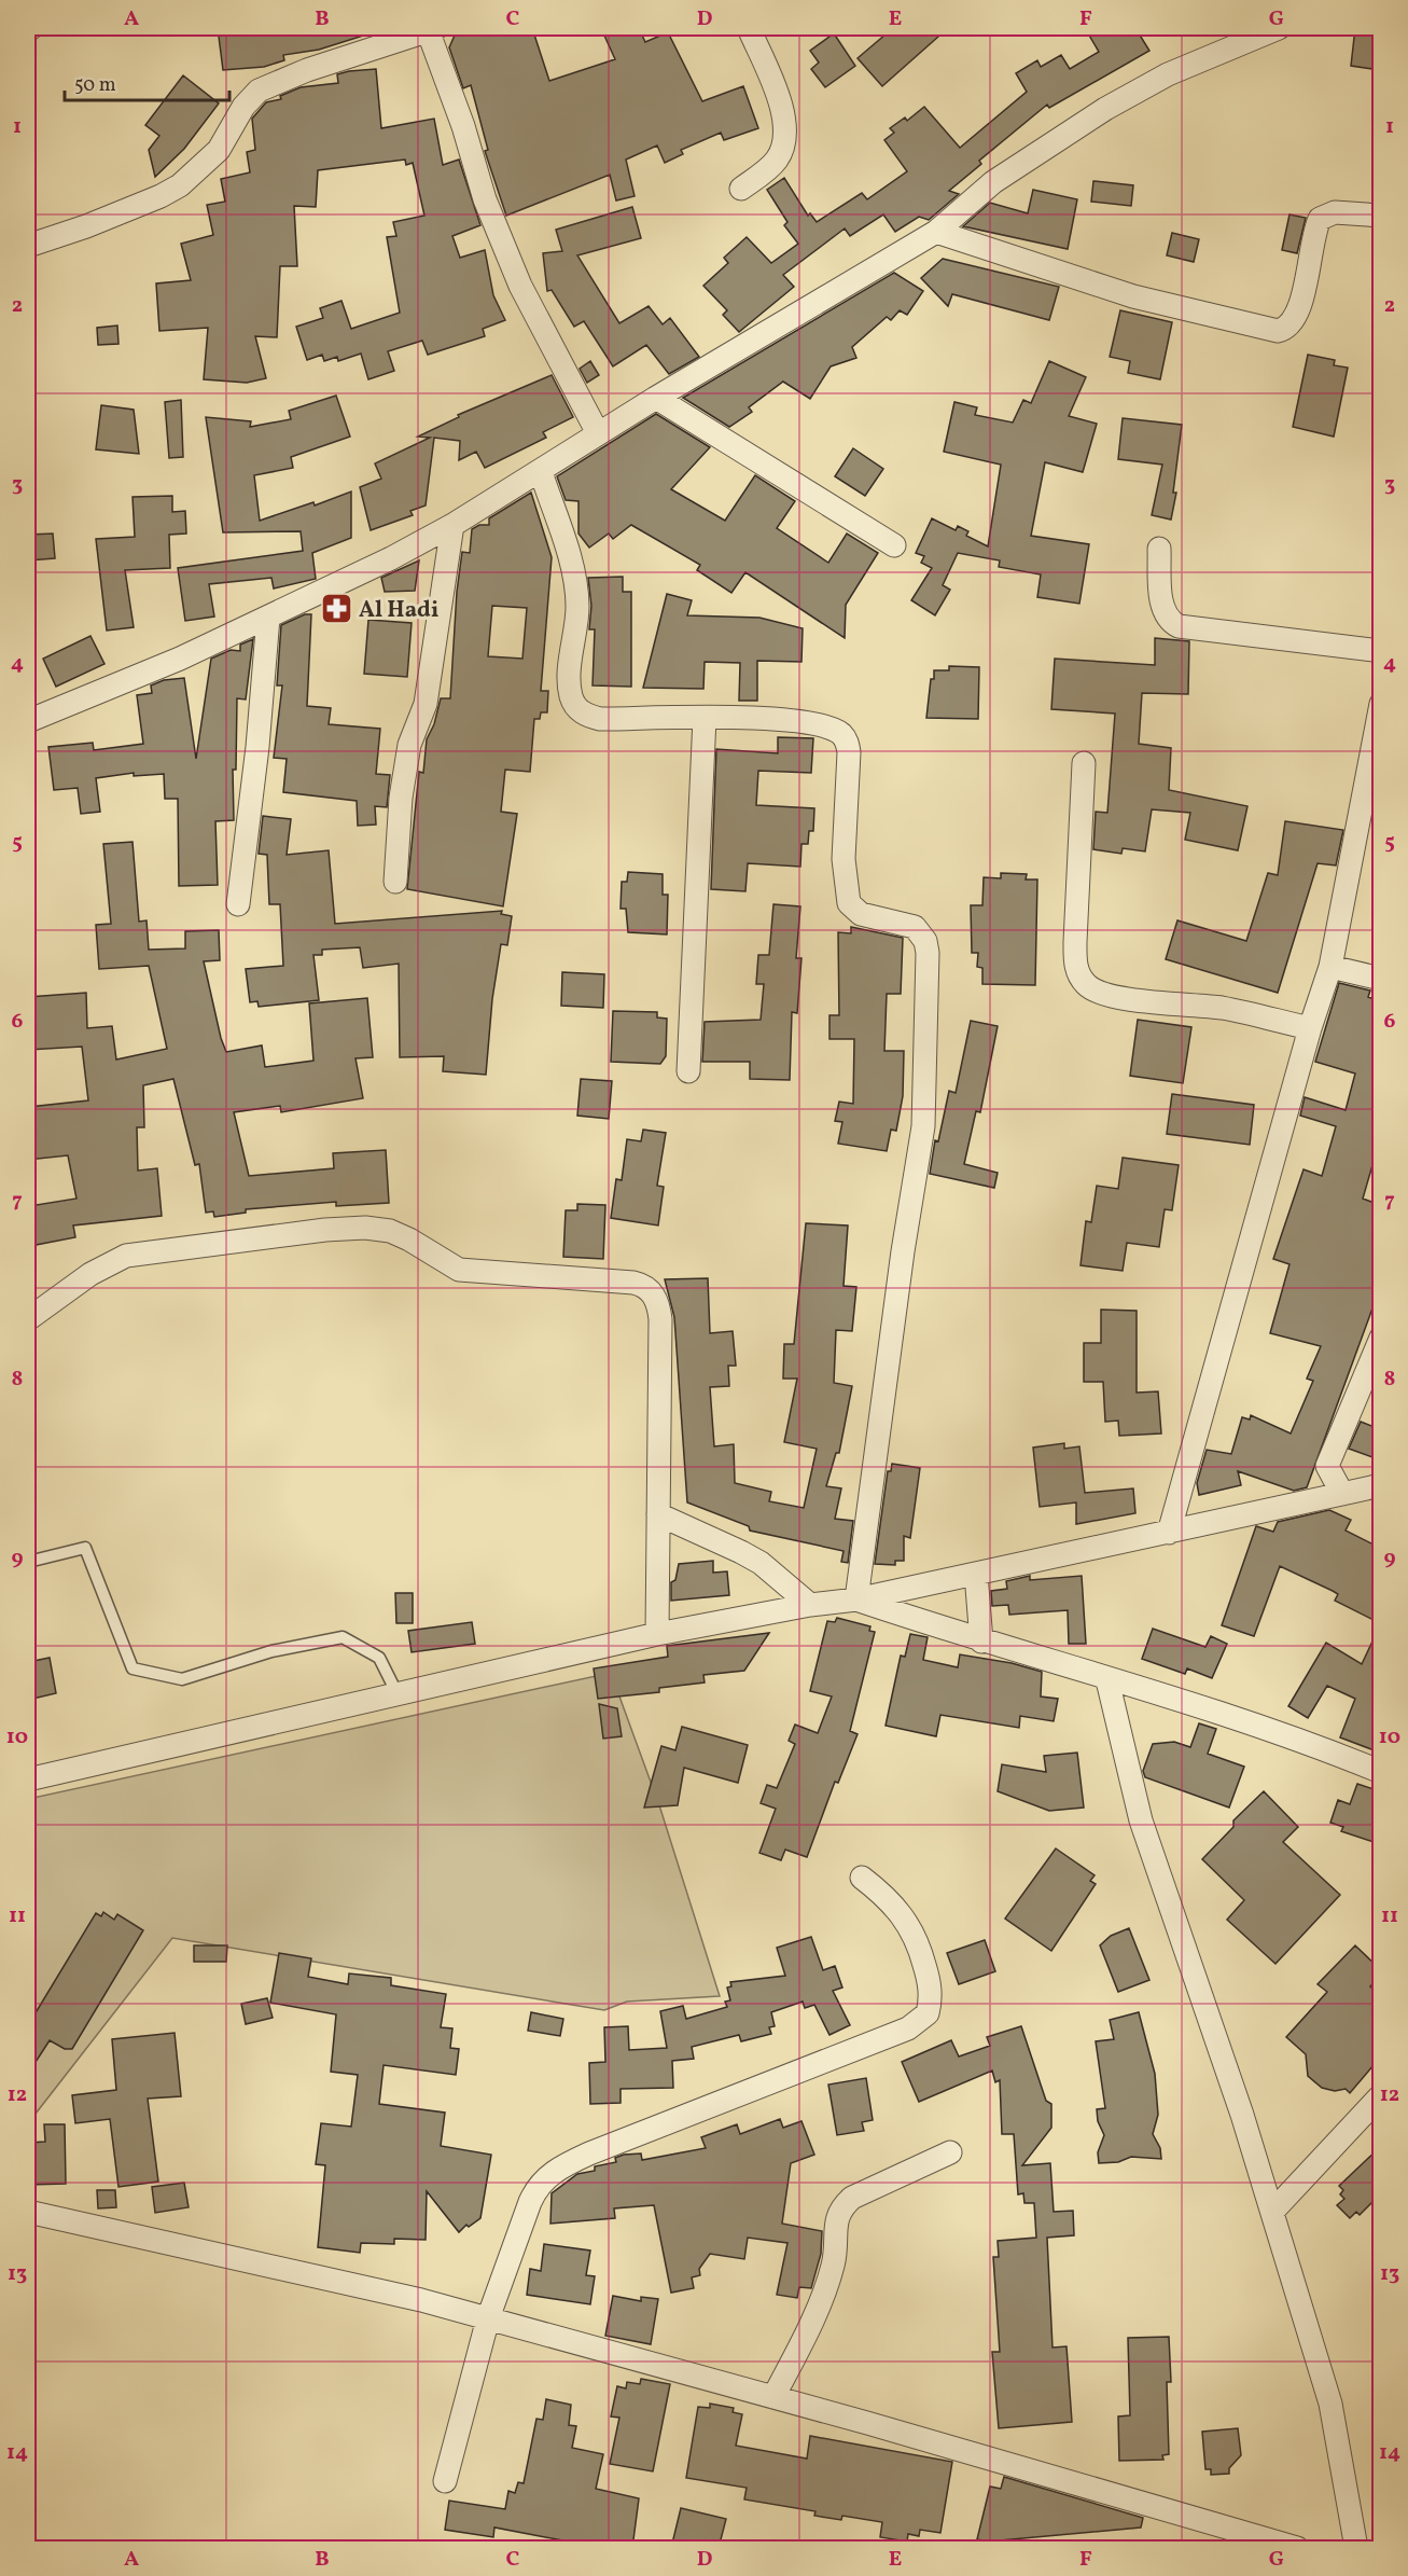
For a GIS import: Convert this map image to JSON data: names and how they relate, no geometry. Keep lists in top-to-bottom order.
{
  "places": {
    "pharmacy": ["Al Hadi"]
  },
  "scale_bar": "50 m",
  "grid": {
    "columns": [
      "A",
      "B",
      "C",
      "D",
      "E",
      "F",
      "G"
    ],
    "rows": [
      "1",
      "2",
      "3",
      "4",
      "5",
      "6",
      "7",
      "8",
      "9",
      "10",
      "11",
      "12",
      "13",
      "14"
    ]
  }
}
